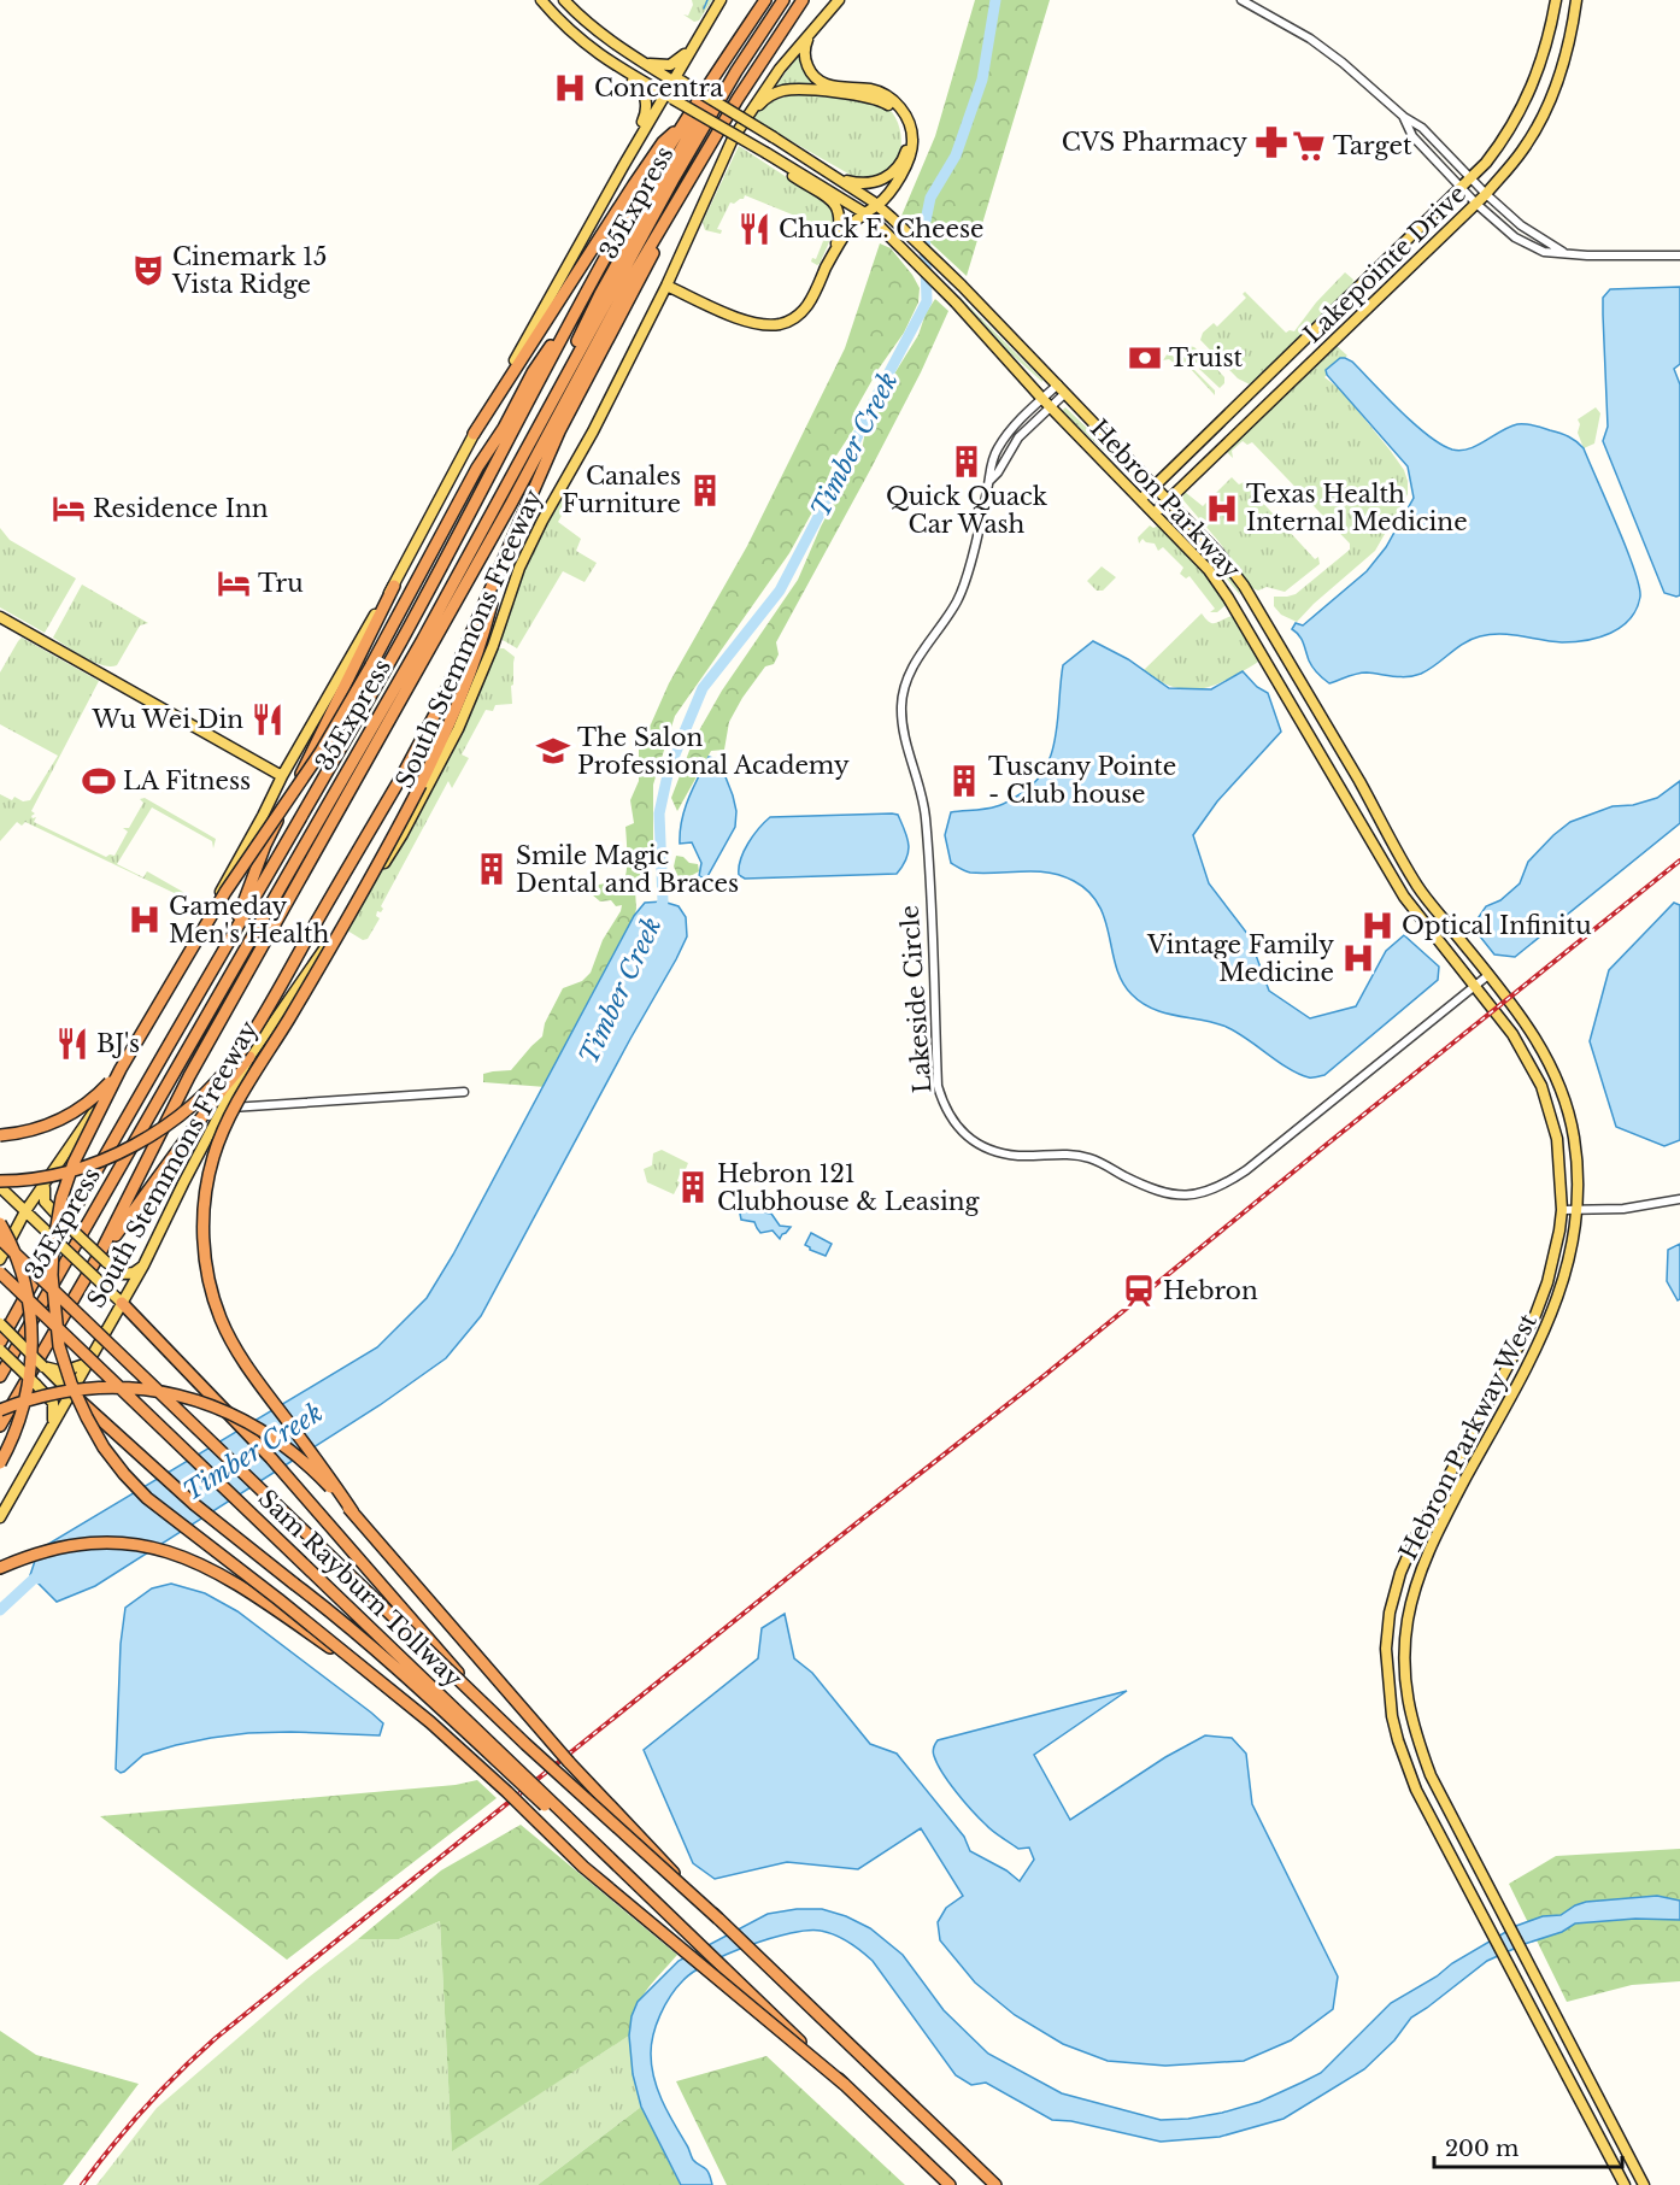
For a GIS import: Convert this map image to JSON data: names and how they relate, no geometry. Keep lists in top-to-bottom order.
{
  "streets": {
    "highway": ["35Express", "South Stemmons Freeway", "Sam Rayburn Tollway"],
    "main road": ["Lakepointe Drive", "Hebron Parkway", "Hebron Parkway West"],
    "street": ["Lakeside Circle"]
  },
  "crossings": [
    ["Lakepointe Drive", "Hebron Parkway"],
    ["Hebron Parkway", "Lakeside Circle"],
    ["Hebron Parkway", "Hebron Parkway West"]
  ],
  "water": ["Timber Creek"],
  "places": {
    "hospital": [
      "Concentra",
      "Texas Health Internal Medicine",
      "Gameday Men's Health",
      "Optical Infinitu",
      "Vintage Family Medicine"
    ],
    "pharmacy": ["CVS Pharmacy"],
    "supermarket": ["Target"],
    "restaurant": ["Chuck E. Cheese", "Wu Wei Din", "BJ's"],
    "theatre": ["Cinemark 15 Vista Ridge"],
    "bank": ["Truist"],
    "building": [
      "Quick Quack Car Wash",
      "Canales Furniture",
      "Tuscany Pointe - Club house",
      "Smile Magic Dental and Braces",
      "Hebron 121 Clubhouse & Leasing"
    ],
    "hotel": ["Residence Inn", "Tru"],
    "school or university": ["The Salon Professional Academy"],
    "sports": ["LA Fitness"],
    "station": ["Hebron"]
  },
  "scale_bar": "200 m"
}
